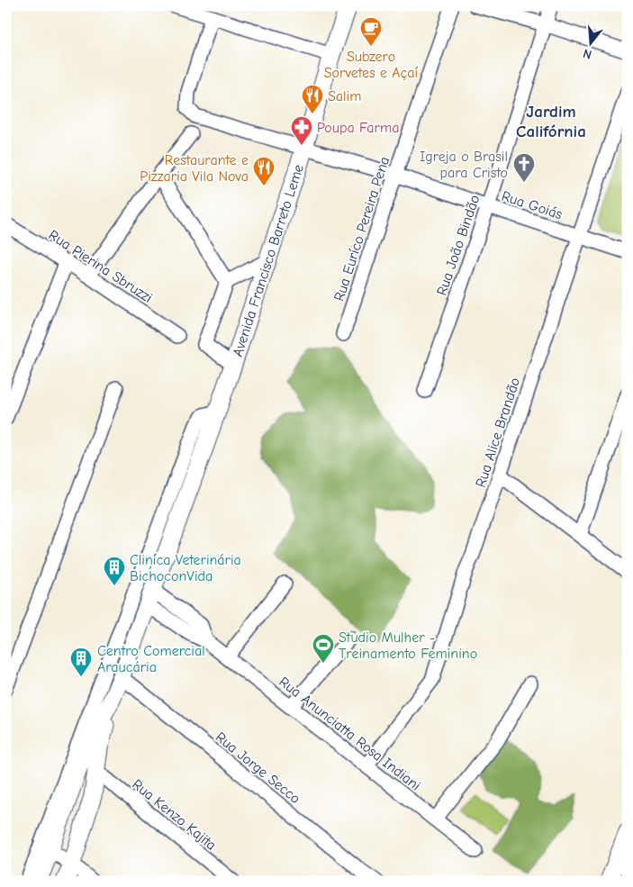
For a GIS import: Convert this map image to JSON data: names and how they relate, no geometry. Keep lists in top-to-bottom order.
{
  "streets": {
    "main road": ["Avenida Francisco Barreto Leme"],
    "street": [
      "Rua Goiás",
      "Rua Euríco Pereira Pena",
      "Rua João Bindão",
      "Rua Pierina Sbruzzi",
      "Rua Alice Brandão",
      "Rua Anunciatta Rosa Indiani",
      "Rua Jorge Secco",
      "Rua Kenzo Kajita"
    ]
  },
  "crossings": [
    ["Rua Goiás", "Rua Euríco Pereira Pena"],
    ["Rua Goiás", "Rua João Bindão"],
    ["Rua Goiás", "Avenida Francisco Barreto Leme"],
    ["Rua Goiás", "Rua Alice Brandão"],
    ["Avenida Francisco Barreto Leme", "Rua Anunciatta Rosa Indiani"],
    ["Avenida Francisco Barreto Leme", "Rua Jorge Secco"],
    ["Avenida Francisco Barreto Leme", "Rua Kenzo Kajita"],
    ["Rua Alice Brandão", "Rua Anunciatta Rosa Indiani"]
  ],
  "districts": ["Jardim Califórnia"],
  "places": {
    "cafe": ["Subzero Sorvetes e Açaí"],
    "restaurant": ["Salim", "Restaurante e Pizzaria Vila Nova"],
    "pharmacy": ["Poupa Farma"],
    "church": ["Igreja o Brasil para Cristo"],
    "building": ["Cliníca Veterinária BichoconVida", "Centro Comercial Araucária"],
    "sports": ["Studio Mulher - Treinamento Feminino"]
  },
  "north": "bottom"
}
